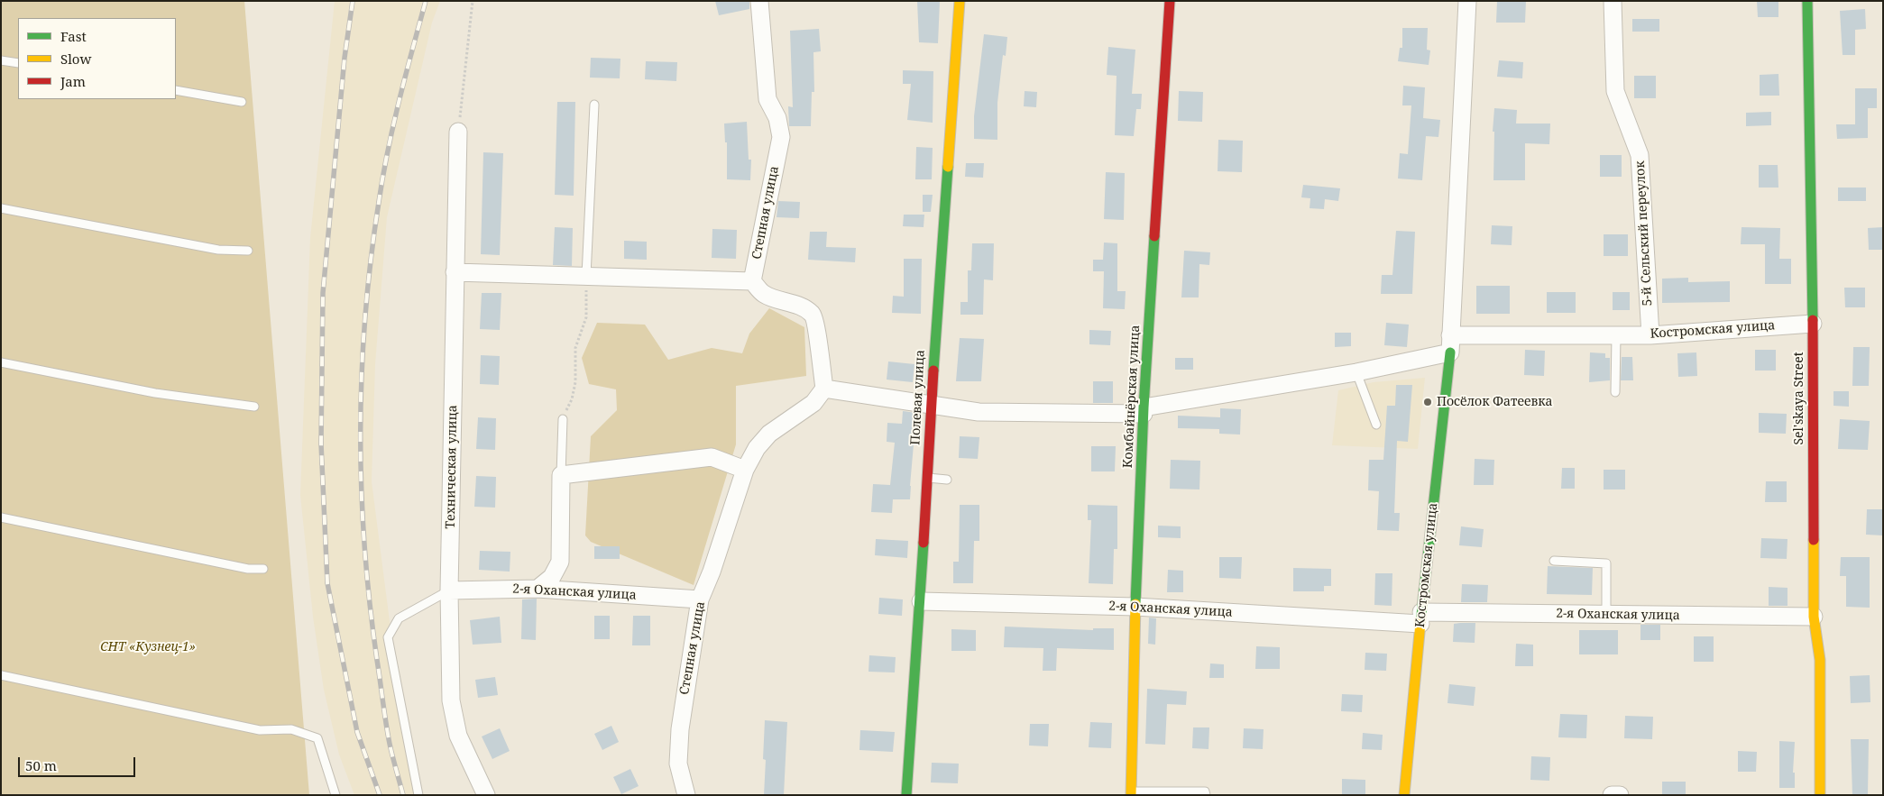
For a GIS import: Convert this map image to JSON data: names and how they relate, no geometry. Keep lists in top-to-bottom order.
{
  "streets": {
    "street": [
      "Степная улица",
      "5-й Сельский переулок",
      "Костромская улица",
      "Комбайнёрская улица",
      "Полевая улица",
      "Sel'skaya Street",
      "Техническая улица",
      "2-я Оханская улица"
    ]
  },
  "crossings": [
    ["Степная улица", "2-я Оханская улица"],
    ["5-й Сельский переулок", "Костромская улица"],
    ["Костромская улица", "Sel'skaya Street"],
    ["Костромская улица", "2-я Оханская улица"],
    ["Комбайнёрская улица", "2-я Оханская улица"],
    ["Полевая улица", "2-я Оханская улица"],
    ["Sel'skaya Street", "2-я Оханская улица"],
    ["Техническая улица", "2-я Оханская улица"]
  ],
  "parks": ["СНТ «Кузнец-1»"],
  "places": ["Посёлок Фатеевка"],
  "legend": ["Fast", "Slow", "Jam"],
  "scale_bar": "50 m"
}
